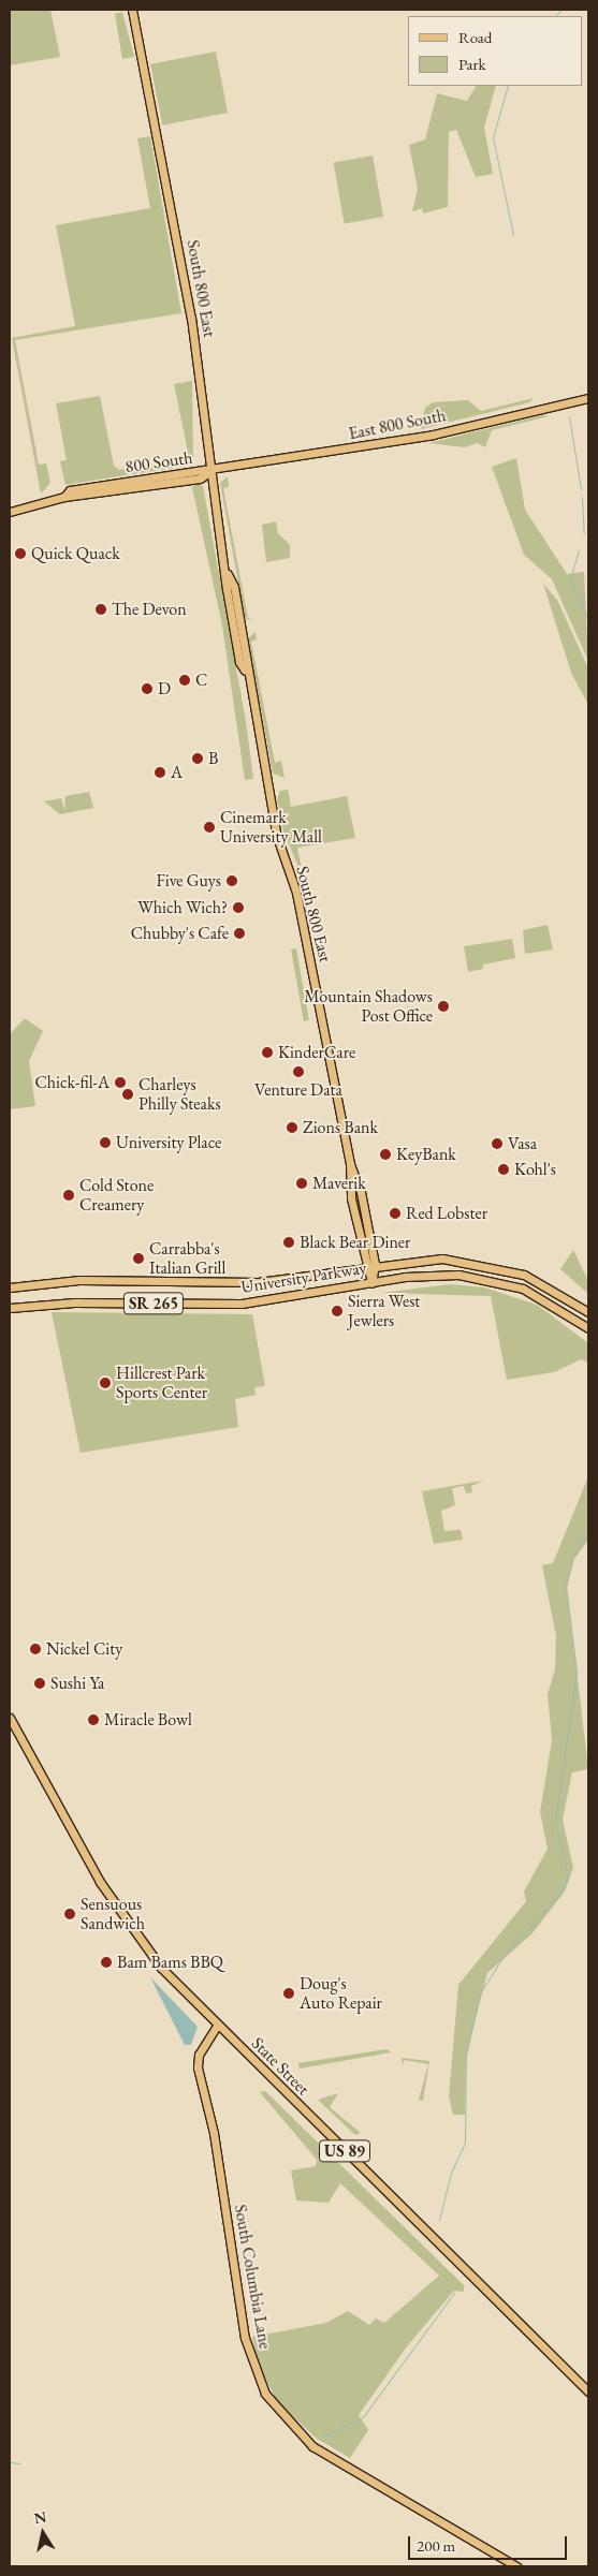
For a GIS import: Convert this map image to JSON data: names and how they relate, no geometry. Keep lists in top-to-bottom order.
{
  "streets": {
    "main road": [
      "South 800 East",
      "East 800 South",
      "800 South",
      "University Parkway",
      "SR 265",
      "State Street",
      "US 89",
      "South Columbia Lane"
    ]
  },
  "crossings": [
    ["South 800 East", "East 800 South"],
    ["South 800 East", "800 South"],
    ["South 800 East", "University Parkway"],
    ["East 800 South", "800 South"],
    ["State Street", "South Columbia Lane"]
  ],
  "places": [
    "Quick Quack",
    "The Devon",
    "C",
    "D",
    "B",
    "A",
    "Cinemark University Mall",
    "Five Guys",
    "Which Wich?",
    "Chubby's Cafe",
    "Mountain Shadows Post Office",
    "KinderCare",
    "Venture Data",
    "Chick-fil-A",
    "Charleys Philly Steaks",
    "Zions Bank",
    "University Place",
    "Vasa",
    "KeyBank",
    "Kohl's",
    "Maverik",
    "Cold Stone Creamery",
    "Red Lobster",
    "Black Bear Diner",
    "Carrabba's Italian Grill",
    "Sierra West Jewlers",
    "Hillcrest Park Sports Center",
    "Nickel City",
    "Sushi Ya",
    "Miracle Bowl",
    "Sensuous Sandwich",
    "Bam Bams BBQ",
    "Doug's Auto Repair"
  ],
  "legend": ["Road", "Park"],
  "scale_bar": "200 m",
  "north": "top"
}
